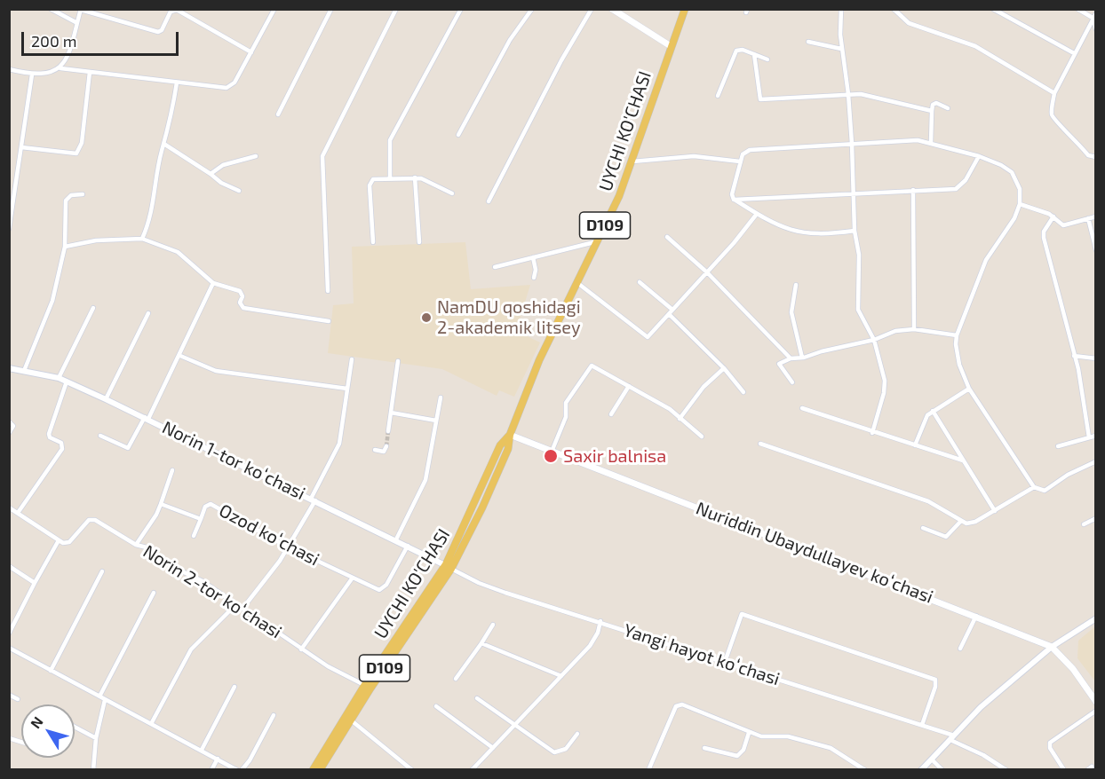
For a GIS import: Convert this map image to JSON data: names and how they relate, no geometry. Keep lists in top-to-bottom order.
{
  "streets": {
    "main road": ["UYCHI KO'CHASI", "D109", "Nuriddin Ubaydullayev koʻchasi"],
    "street": [
      "Norin 1-tor koʻchasi",
      "Ozod koʻchasi",
      "Norin 2-tor koʻchasi",
      "Yangi hayot koʻchasi"
    ]
  },
  "crossings": [
    ["UYCHI KO'CHASI", "Norin 1-tor koʻchasi"],
    ["UYCHI KO'CHASI", "Nuriddin Ubaydullayev koʻchasi"],
    ["UYCHI KO'CHASI", "Norin 2-tor koʻchasi"],
    ["UYCHI KO'CHASI", "Yangi hayot koʻchasi"],
    ["Norin 1-tor koʻchasi", "Ozod koʻchasi"],
    ["Norin 1-tor koʻchasi", "Yangi hayot koʻchasi"]
  ],
  "places": ["NamDU qoshidagi 2-akademik litsey", "Saxir balnisa"],
  "scale_bar": "200 m",
  "north": "top left"
}
